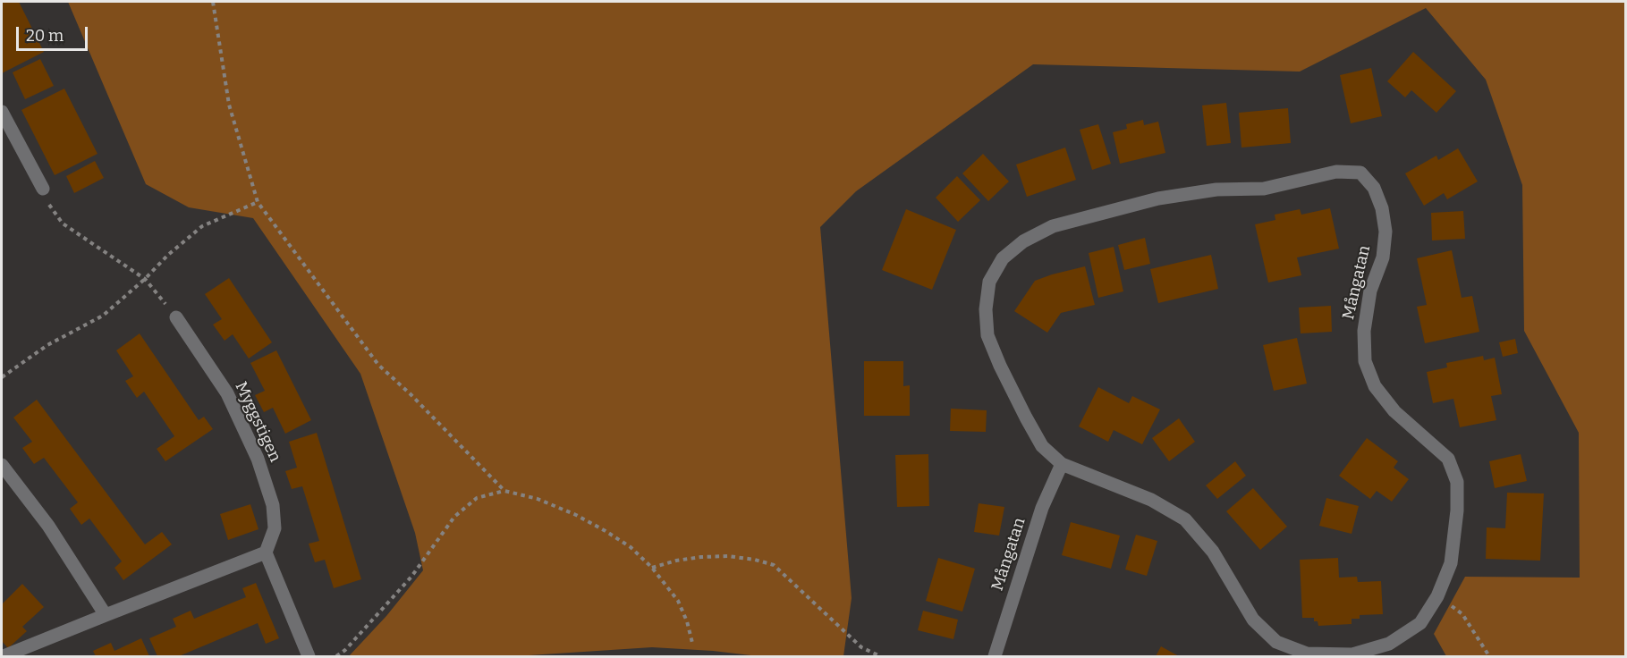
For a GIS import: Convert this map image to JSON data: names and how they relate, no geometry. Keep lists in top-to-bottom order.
{
  "streets": {
    "street": ["Mångatan", "Myggstigen"]
  },
  "scale_bar": "20 m"
}
